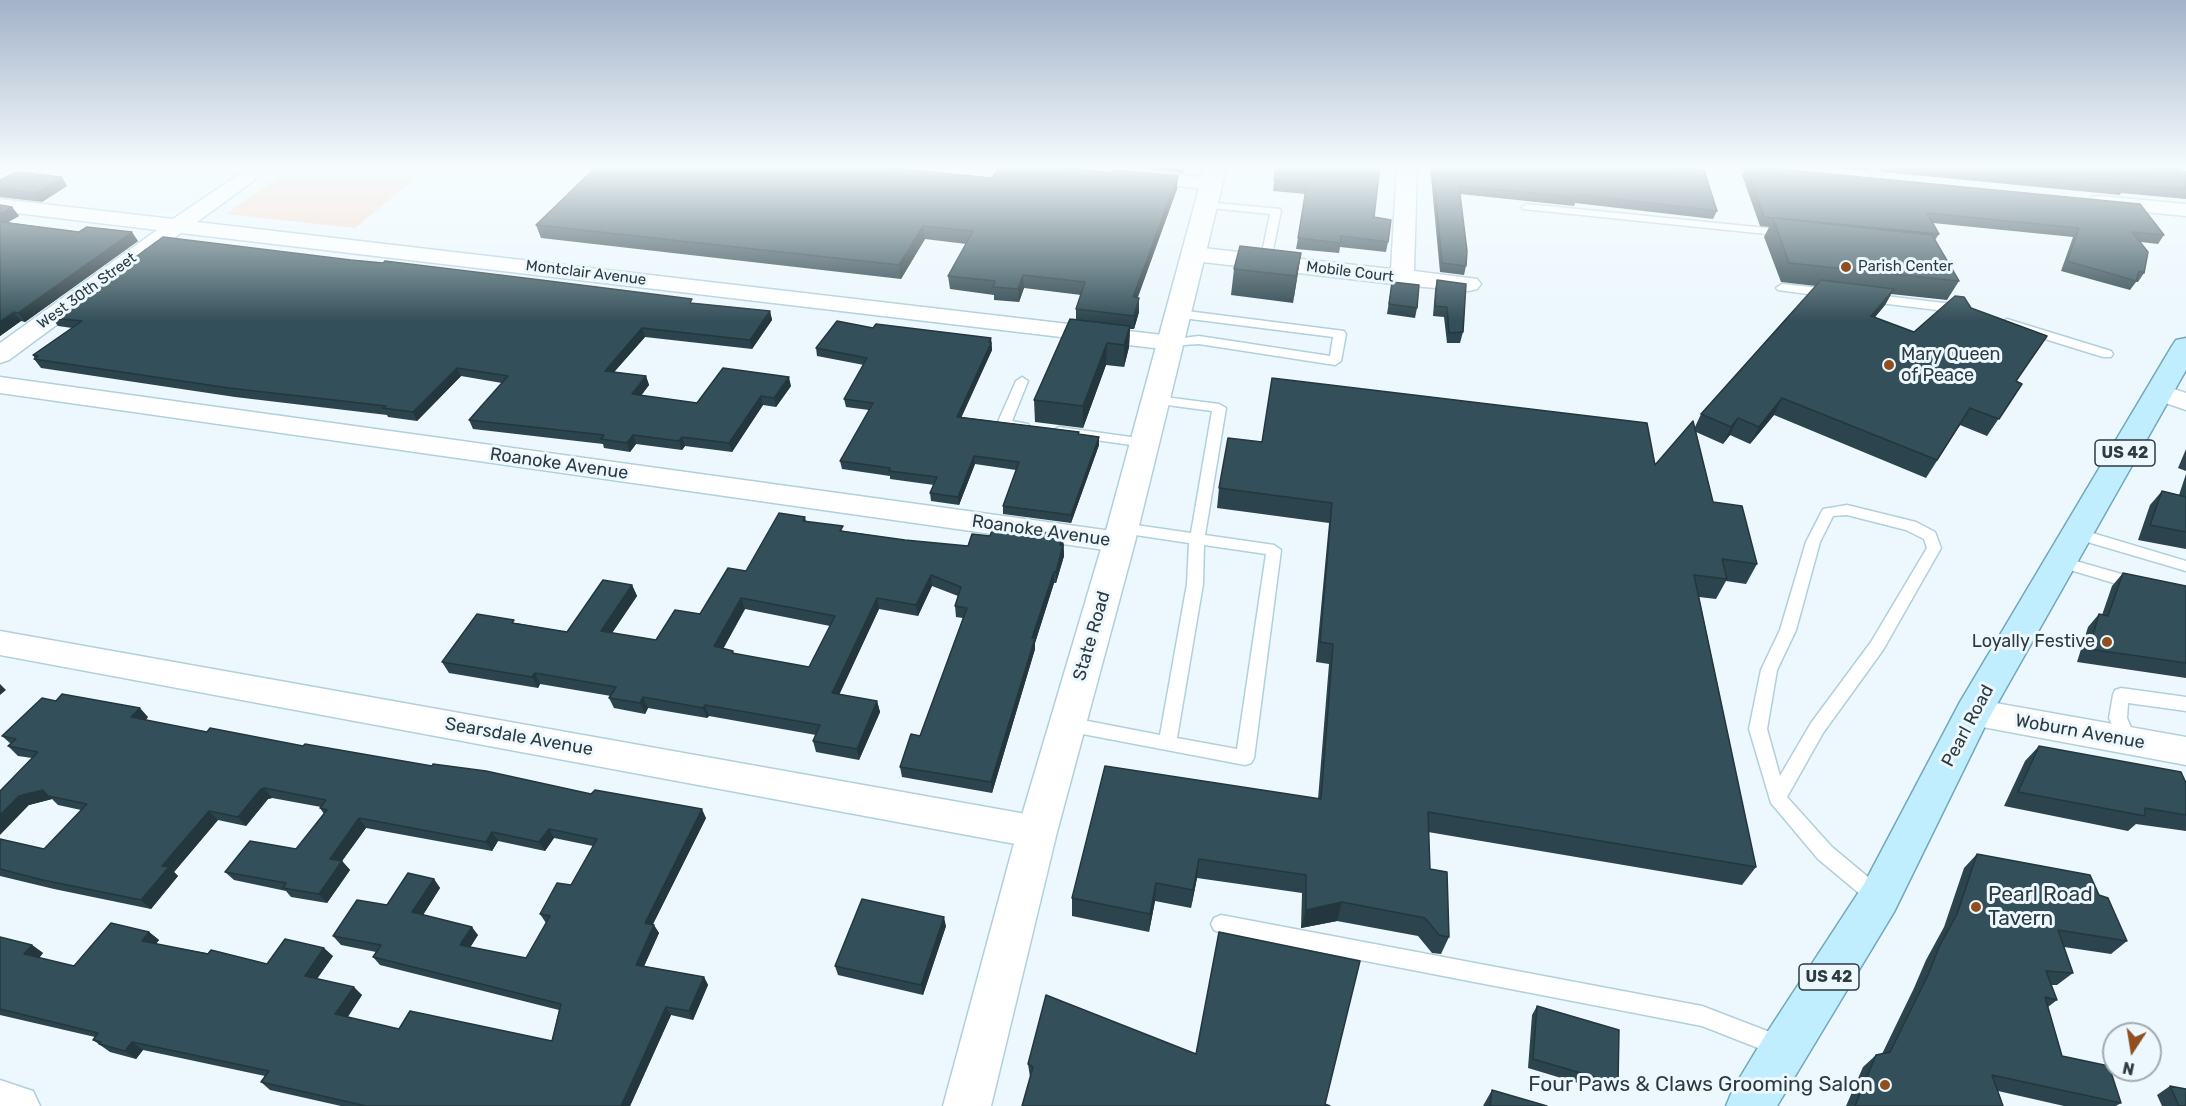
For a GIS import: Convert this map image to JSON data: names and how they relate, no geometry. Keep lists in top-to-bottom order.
{
  "streets": {
    "main road": ["US 42", "State Road", "Pearl Road"],
    "street": [
      "Mobile Court",
      "Montclair Avenue",
      "West 30th Street",
      "Roanoke Avenue",
      "Woburn Avenue",
      "Searsdale Avenue"
    ]
  },
  "crossings": [
    ["Mobile Court", "State Road"],
    ["Montclair Avenue", "West 30th Street"],
    ["Montclair Avenue", "State Road"],
    ["Roanoke Avenue", "State Road"],
    ["State Road", "Searsdale Avenue"],
    ["Pearl Road", "Woburn Avenue"]
  ],
  "places": [
    "Parish Center",
    "Mary Queen of Peace",
    "Loyally Festive",
    "Pearl Road Tavern",
    "Four Paws & Claws Grooming Salon"
  ],
  "north": "bottom"
}
